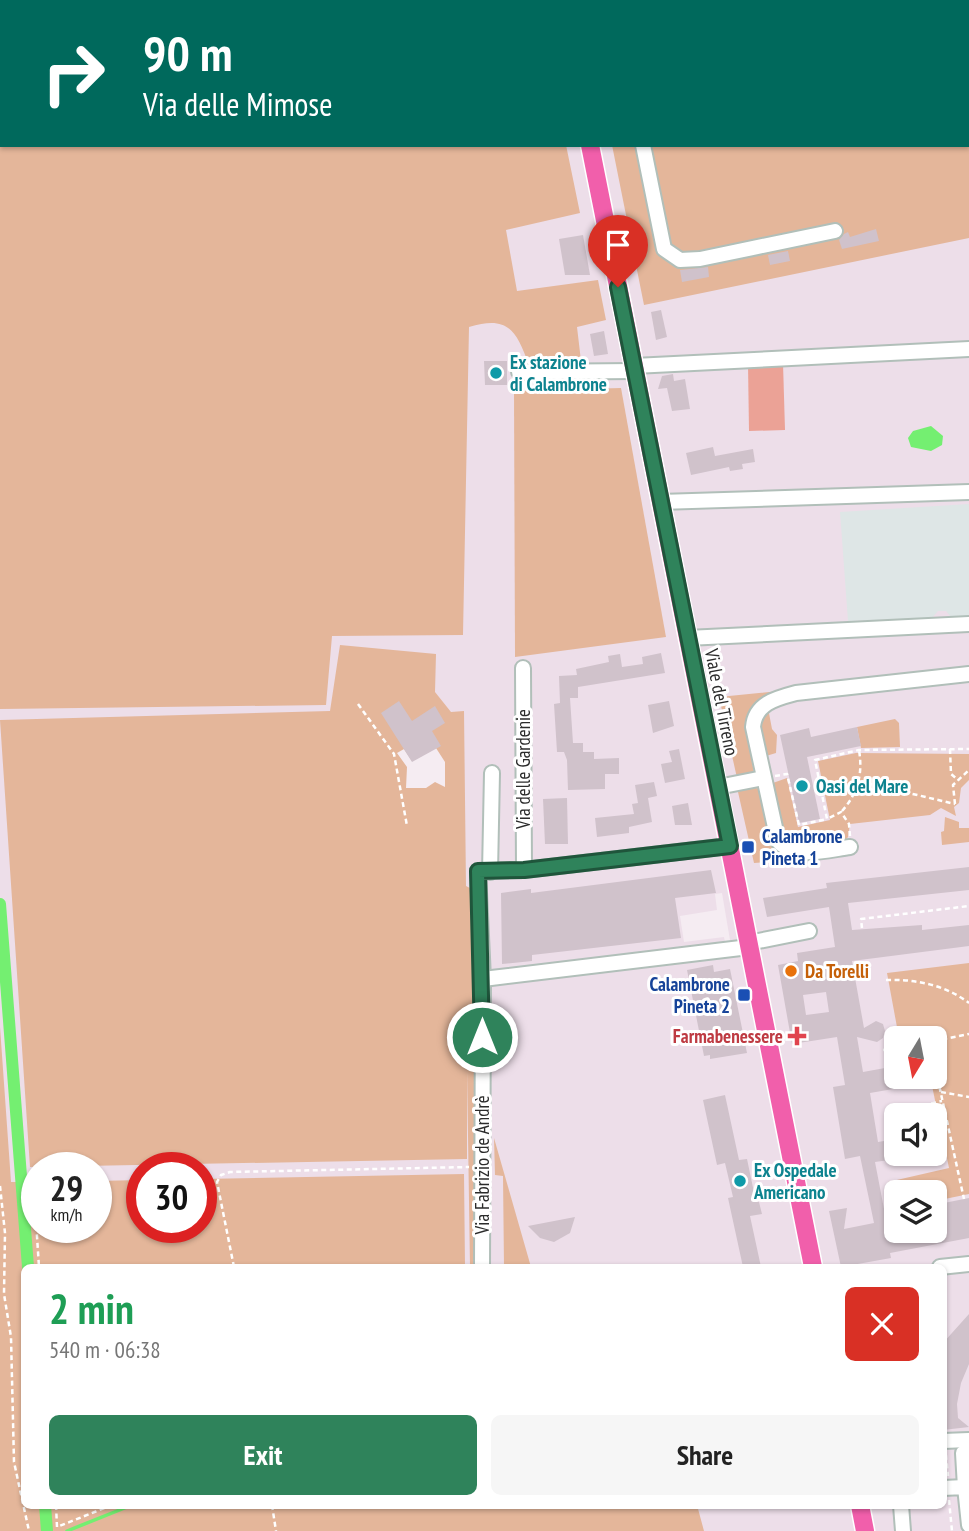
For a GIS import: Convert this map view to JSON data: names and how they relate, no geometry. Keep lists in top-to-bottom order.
{
  "streets": {
    "main road": ["Viale del Tirreno"],
    "street": ["Via delle Gardenie", "Via Fabrizio de Andrè"]
  },
  "places": {
    "other": [
      "Ex stazione di Calambrone",
      "Oasi del Mare",
      "Da Torelli",
      "Ex Ospedale Americano"
    ],
    "transit": ["Calambrone Pineta 1", "Calambrone Pineta 2"],
    "health": ["Farmabenessere"]
  },
  "north": "bottom",
  "page": {
    "turn": ["90 m", "Via delle Mimose"],
    "speed": "29 km/h",
    "limit": "30",
    "heading": ["2 min", "540 m · 06:38"],
    "buttons": ["Exit", "Share"]
  }
}
